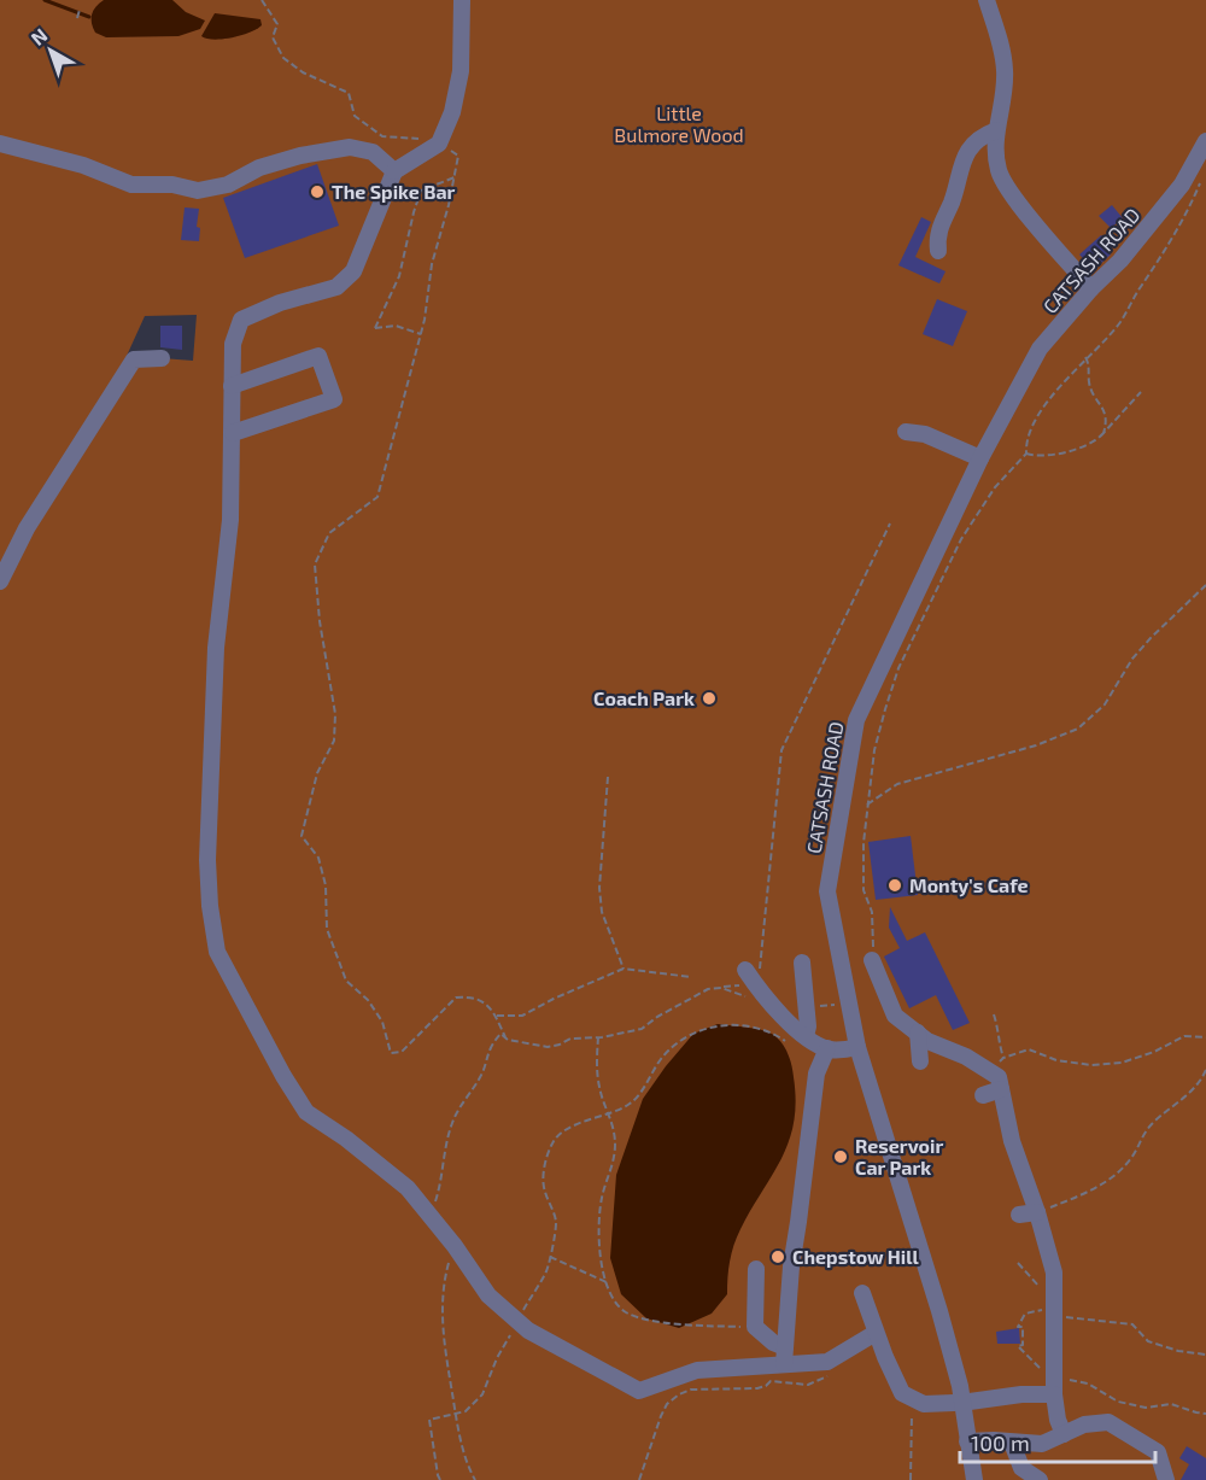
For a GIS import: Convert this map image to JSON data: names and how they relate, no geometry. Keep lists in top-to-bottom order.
{
  "streets": {
    "street": ["CATSASH ROAD"]
  },
  "parks": ["Little Bulmore Wood"],
  "places": [
    "The Spike Bar",
    "Coach Park",
    "Monty's Cafe",
    "Reservoir Car Park",
    "Chepstow Hill"
  ],
  "scale_bar": "100 m",
  "north": "top left"
}
